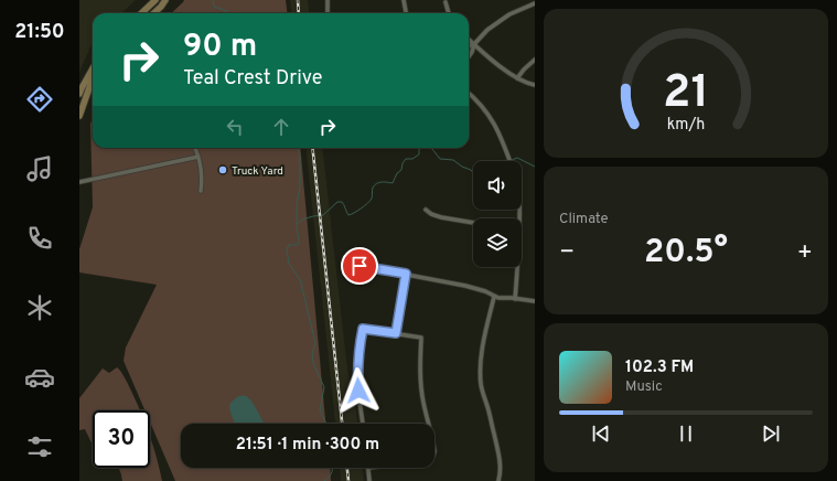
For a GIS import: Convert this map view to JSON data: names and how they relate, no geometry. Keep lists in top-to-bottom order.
{
  "places": ["Truck Yard"],
  "page": {
    "tabs": "21:50",
    "turn": ["90 m", "Teal Crest Drive"],
    "tile": "Climate",
    "heat": ["−", "20.5°", "+"],
    "song": ["102.3 FM", "Music"],
    "limit": "30",
    "trip": "21:51 · 1 min · 300 m",
    "gauge": ["21", "km/h"]
  }
}
